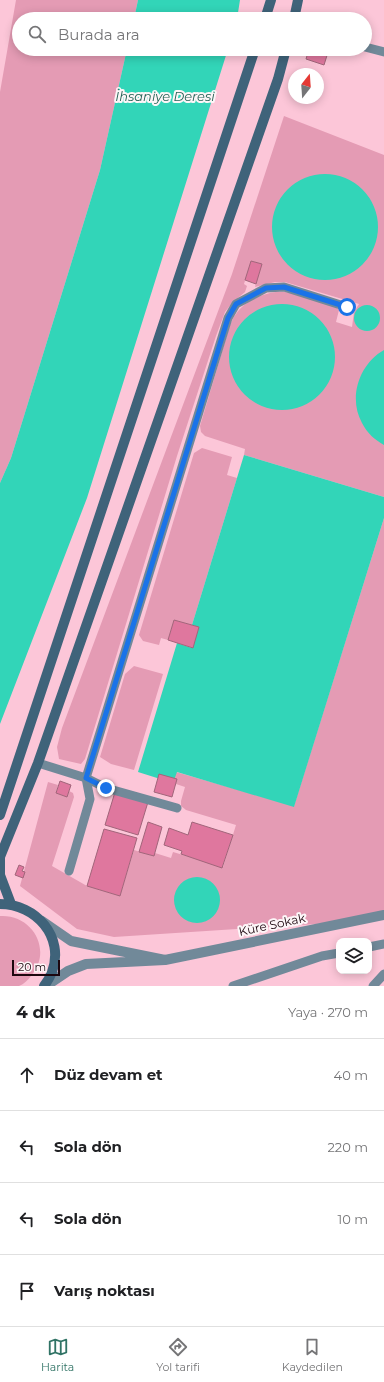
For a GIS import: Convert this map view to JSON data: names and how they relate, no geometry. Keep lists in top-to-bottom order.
{
  "streets": {
    "street": ["Küre Sokak"]
  },
  "water": ["İhsaniye Deresi"],
  "scale_bar": "20 m",
  "north": "top",
  "page": {
    "search": "Burada ara",
    "scale": "20 m",
    "heading": ["4 dk", "Yaya · 270 m"],
    "list": [
      ["Düz devam et", "40 m"],
      ["Sola dön", "220 m"],
      ["Sola dön", "10 m"],
      "Varış noktası"
    ],
    "nav": ["Harita", "Yol tarifi", "Kaydedilen"]
  }
}
